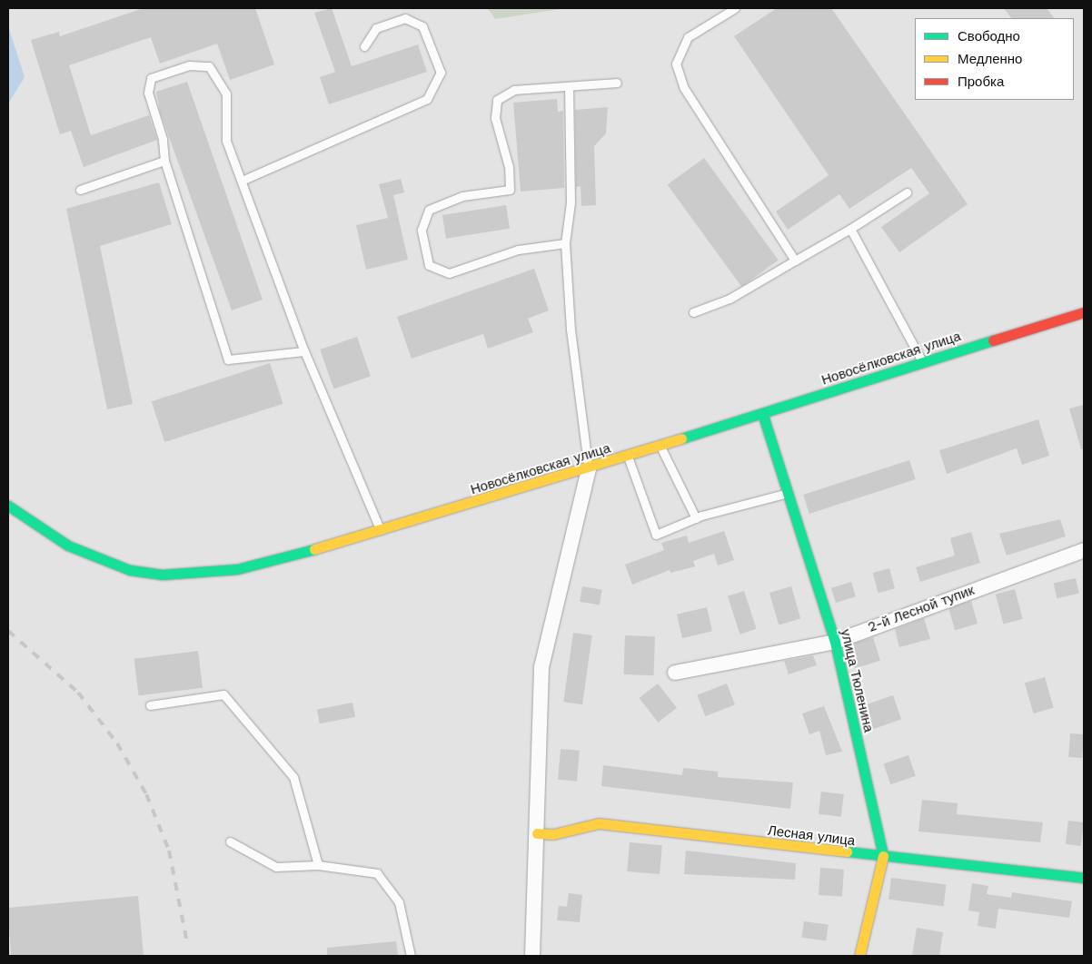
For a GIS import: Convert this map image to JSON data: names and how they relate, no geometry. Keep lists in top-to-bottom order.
{
  "streets": {
    "main road": ["Новосёлковская улица", "улица Тюленина", "Лесная улица"],
    "street": ["2-й Лесной тупик"]
  },
  "crossings": [
    ["Новосёлковская улица", "улица Тюленина"],
    ["2-й Лесной тупик", "улица Тюленина"],
    ["улица Тюленина", "Лесная улица"]
  ],
  "legend": ["Свободно", "Медленно", "Пробка"]
}
